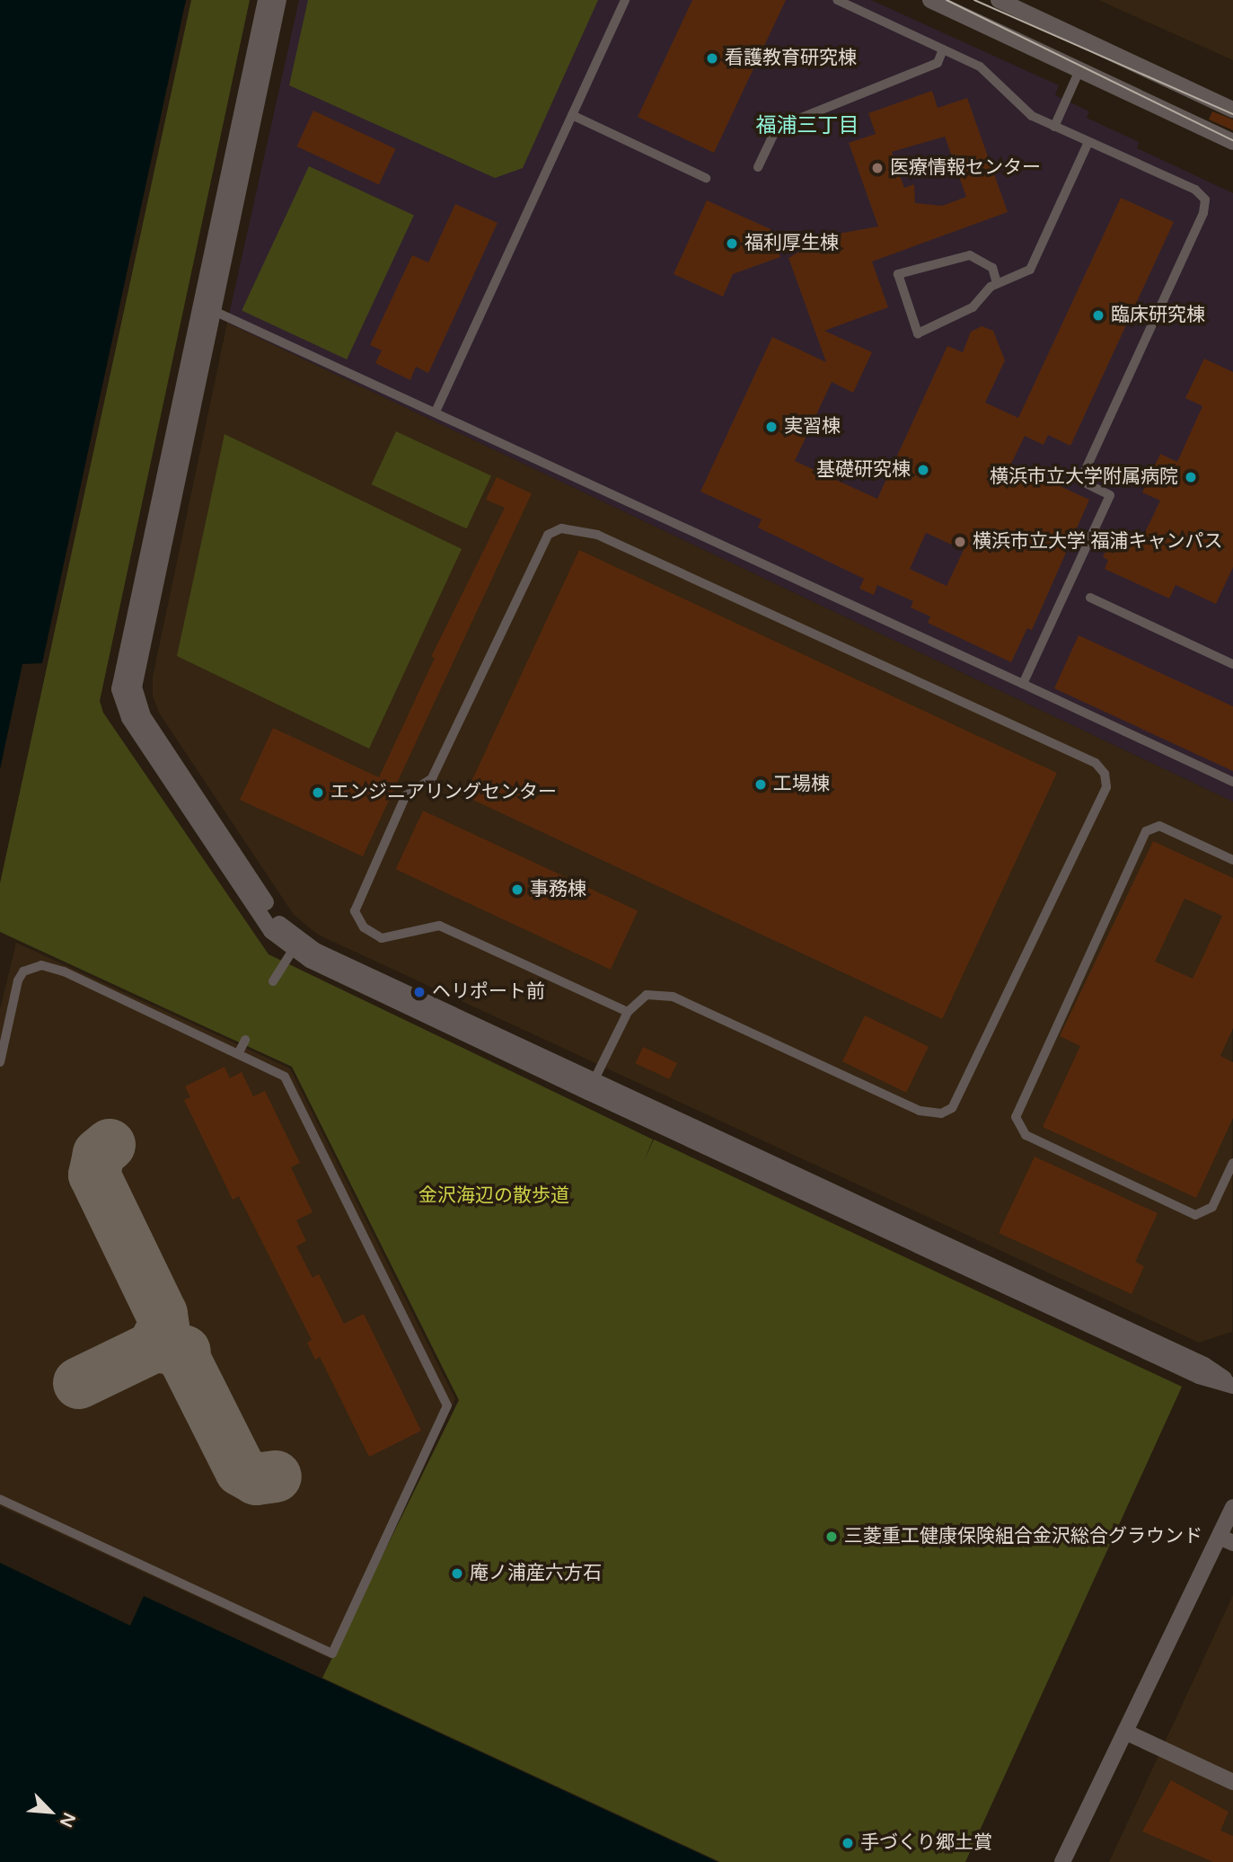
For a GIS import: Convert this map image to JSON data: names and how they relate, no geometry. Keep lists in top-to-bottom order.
{
  "districts": ["福浦三丁目"],
  "parks": ["金沢海辺の散歩道"],
  "places": [
    "看護教育研究棟",
    "医療情報センター",
    "福利厚生棟",
    "臨床研究棟",
    "実習棟",
    "基礎研究棟",
    "横浜市立大学附属病院",
    "横浜市立大学 福浦キャンパス",
    "工場棟",
    "エンジニアリングセンター",
    "事務棟",
    "ヘリポート前",
    "三菱重工健康保険組合金沢総合グラウンド",
    "庵ノ浦産六方石",
    "手づくり郷土賞"
  ],
  "north": "bottom right"
}
